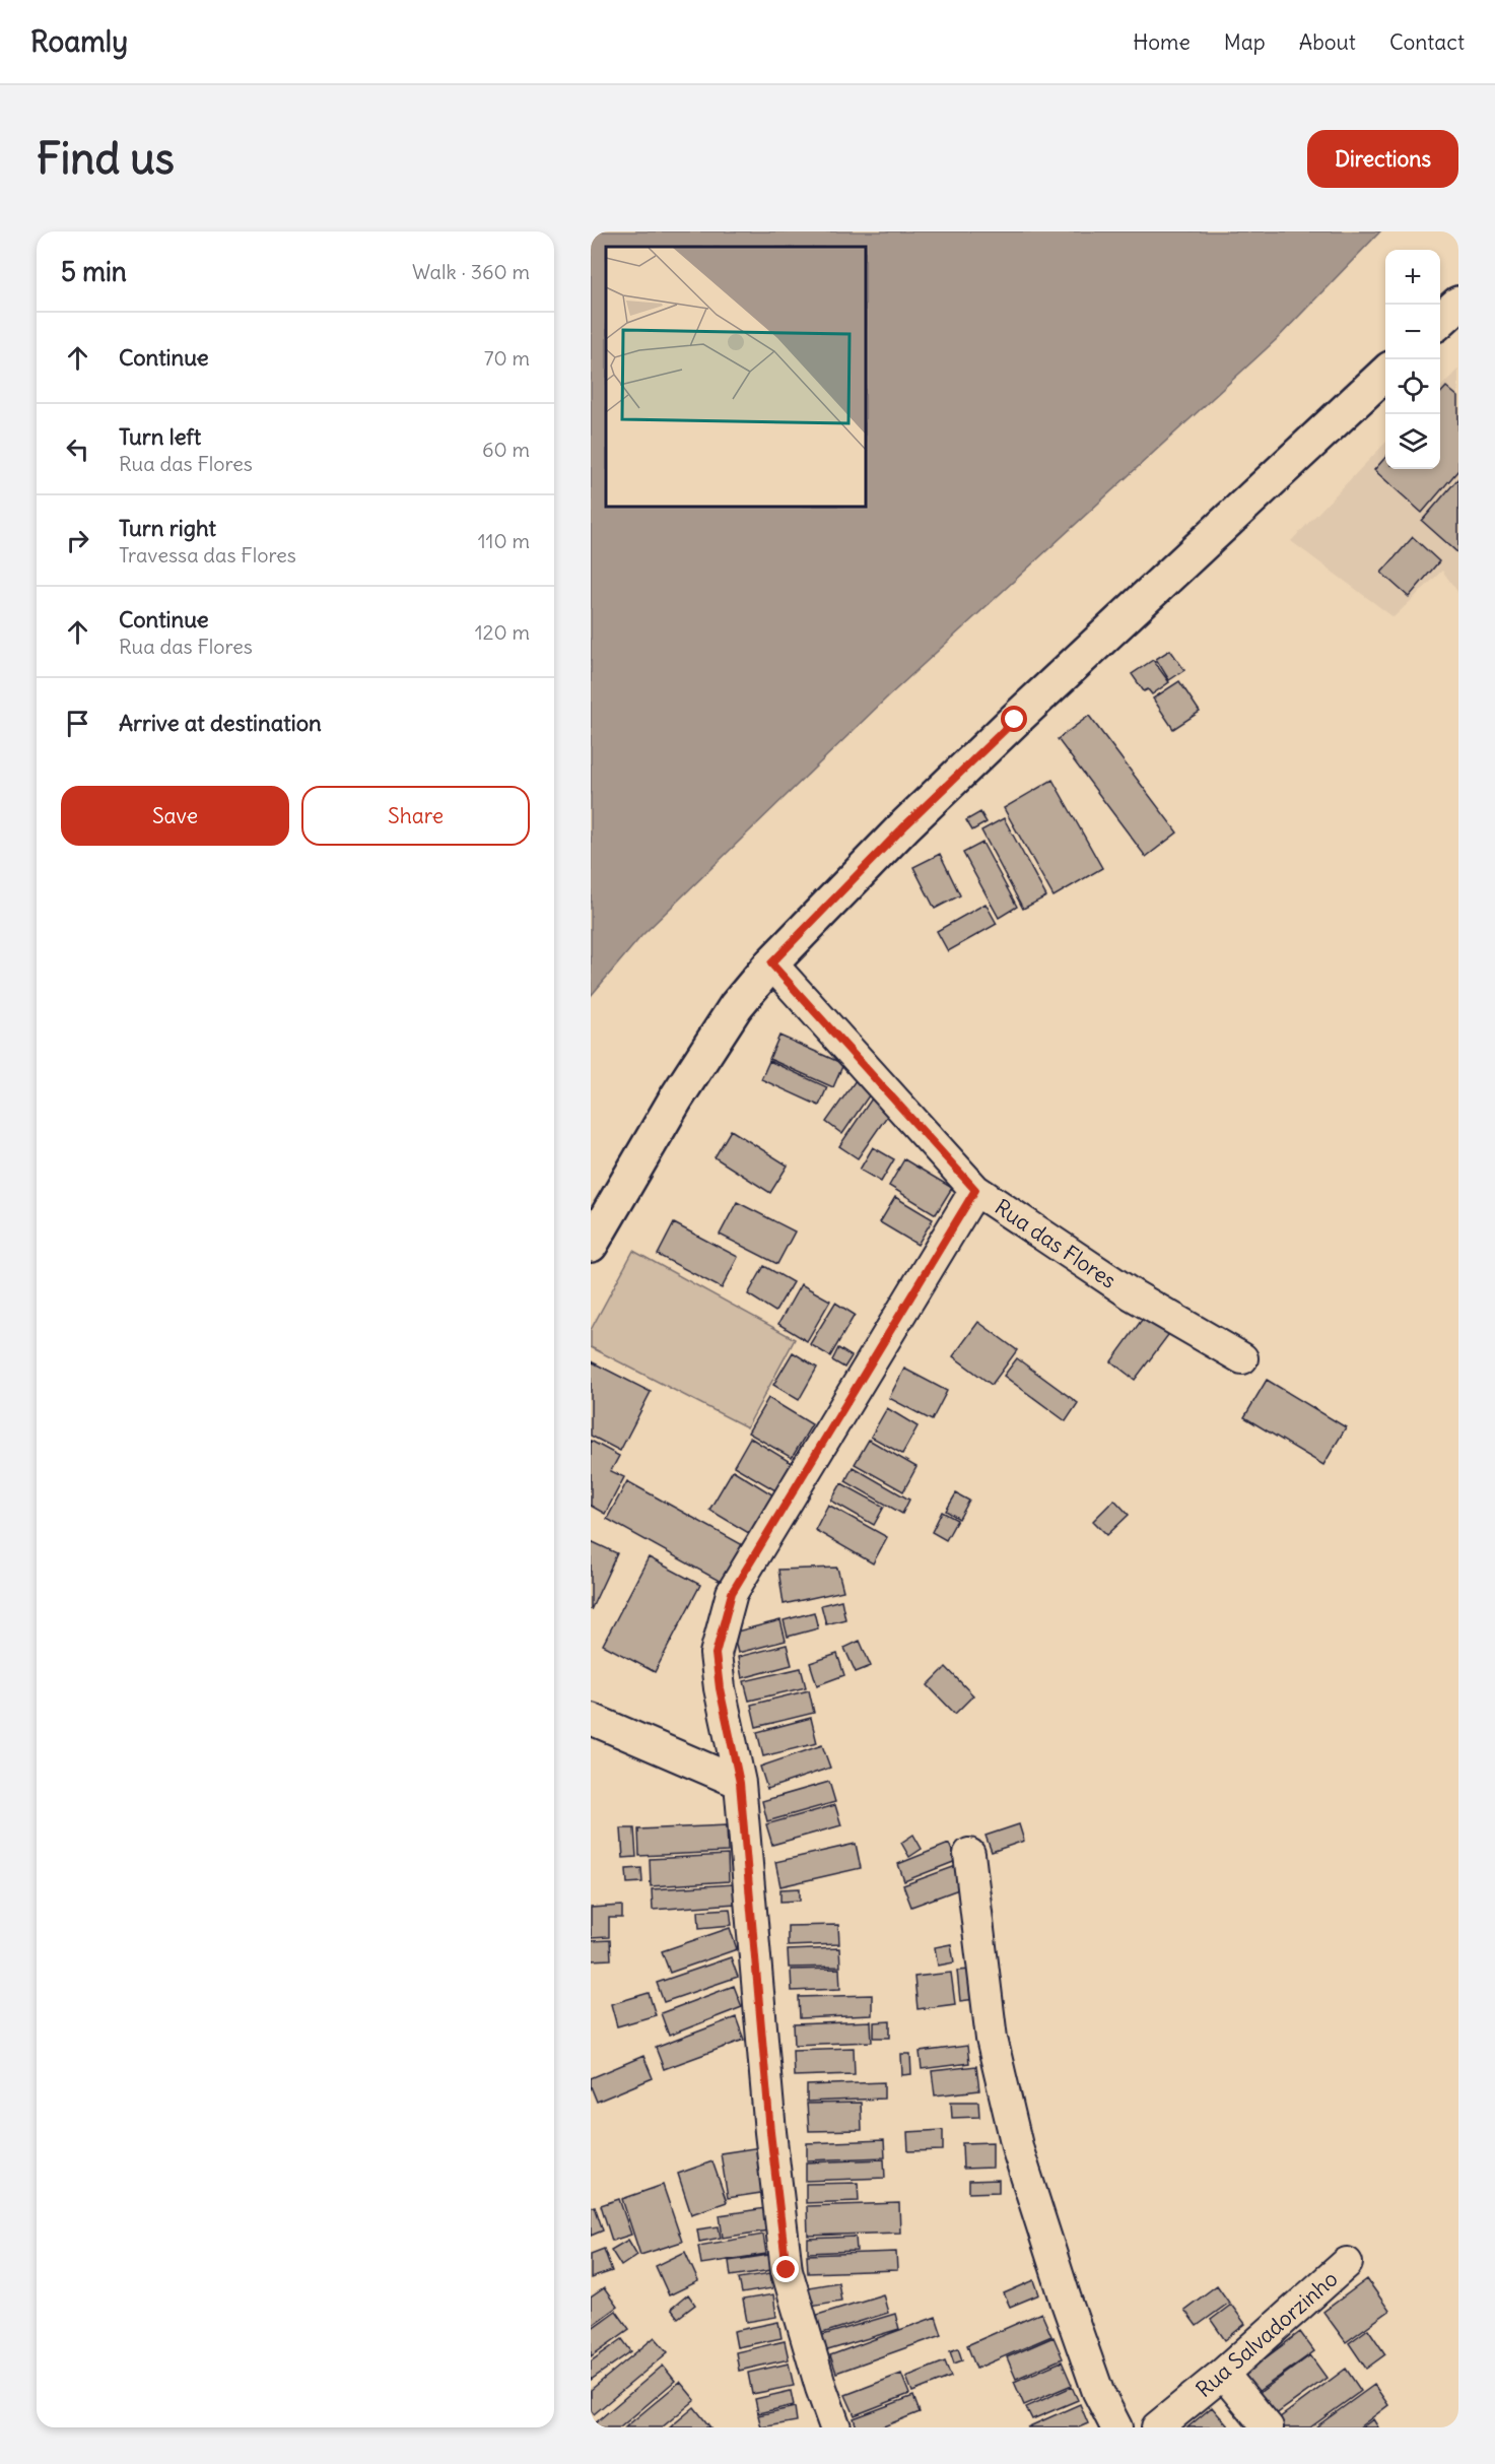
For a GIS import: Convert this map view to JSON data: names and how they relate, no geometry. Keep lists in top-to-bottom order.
{
  "streets": {
    "street": ["Rua das Flores", "Rua Salvadorzinho"]
  },
  "page": {
    "header": "Roamly",
    "nav": [
      "Home",
      "Map",
      "About",
      "Contact"
    ],
    "buttons": [
      "Directions",
      ["Save", "Share"]
    ],
    "title": "Find us",
    "heading": ["5 min", "Walk · 360 m"],
    "map_buttons": ["+", "−"],
    "list": [
      ["Continue", "70 m"],
      ["Turn left", "Rua das Flores", "60 m"],
      ["Turn right", "Travessa das Flores", "110 m"],
      ["Continue", "Rua das Flores", "120 m"],
      "Arrive at destination"
    ]
  }
}
